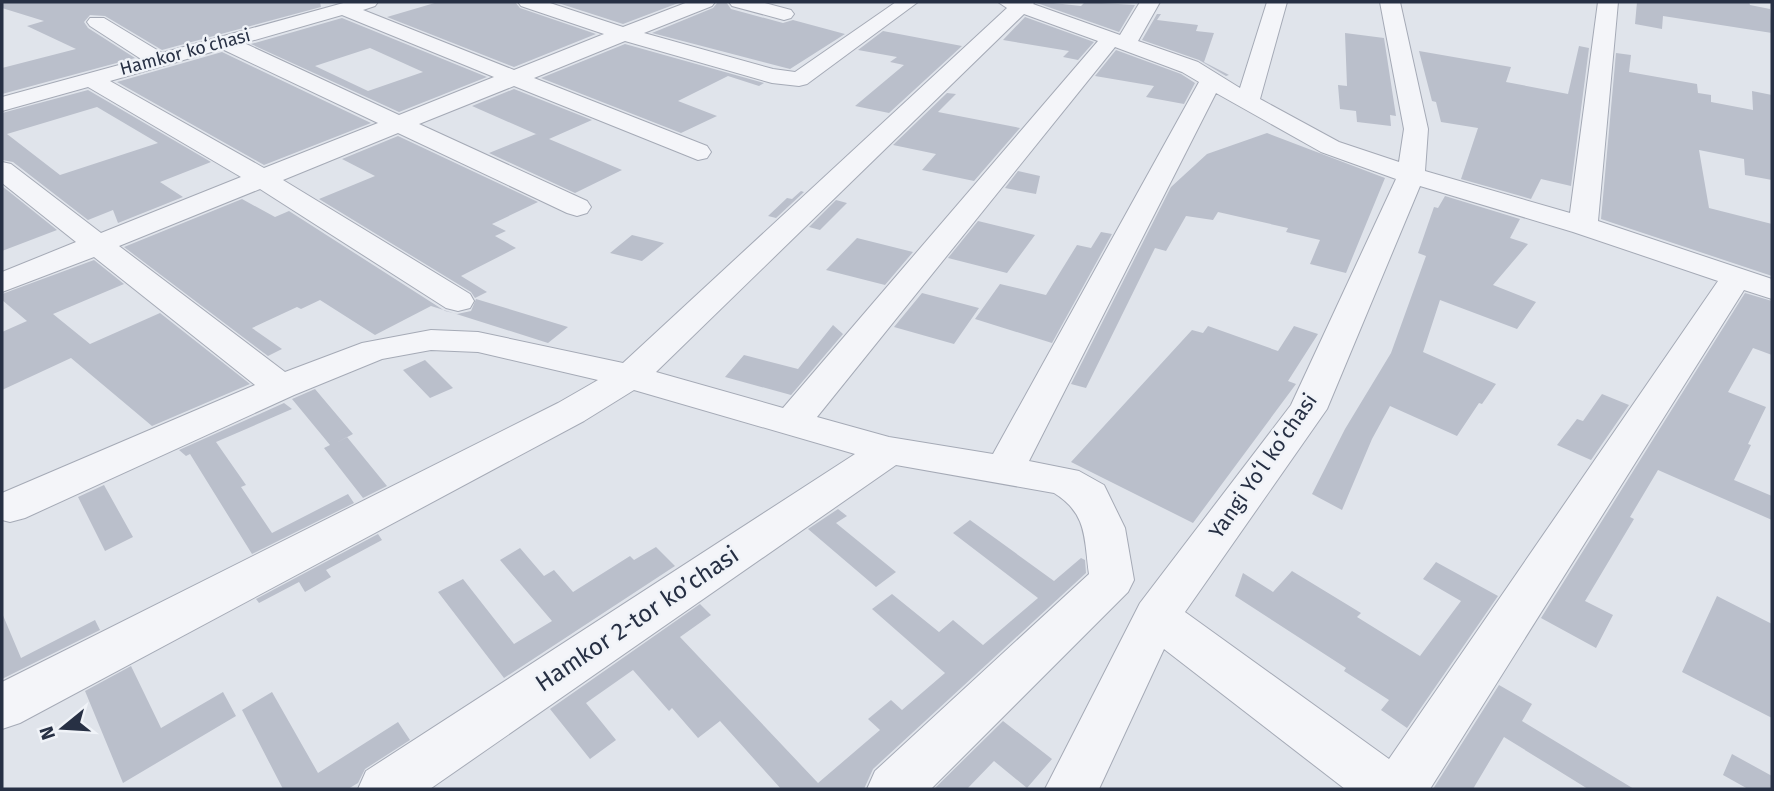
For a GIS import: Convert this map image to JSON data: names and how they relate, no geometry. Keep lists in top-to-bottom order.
{
  "streets": {
    "street": ["Hamkor koʻchasi", "Yangi Yoʻl koʻchasi", "Hamkor 2-tor koʼchasi"]
  },
  "north": "left"
}
